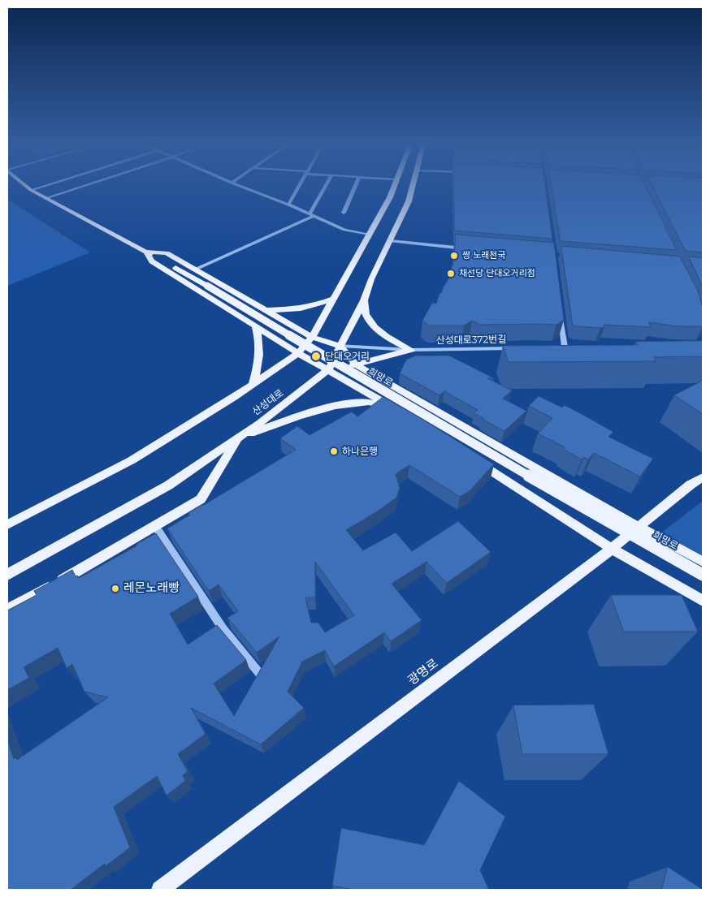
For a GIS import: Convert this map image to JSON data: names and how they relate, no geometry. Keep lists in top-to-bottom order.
{
  "streets": {
    "main road": ["희망로", "산성대로", "광명로"],
    "street": ["산성대로372번길"]
  },
  "crossings": [
    ["산성대로372번길", "산성대로"]
  ],
  "places": [
    "짱 노래천국",
    "채선당 단대오거리점",
    "단대오거리",
    "하나은행",
    "레몬노래빵"
  ]
}
